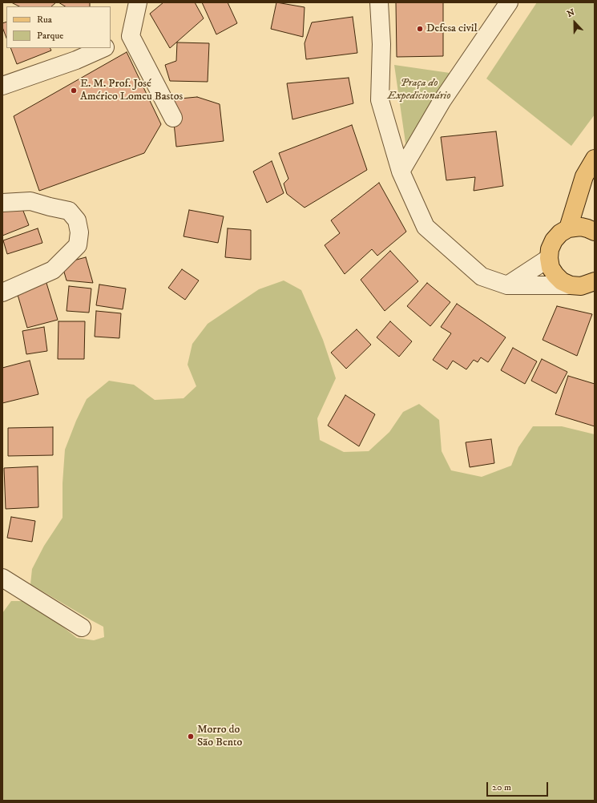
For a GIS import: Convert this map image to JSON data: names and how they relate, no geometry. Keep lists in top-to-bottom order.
{
  "parks": ["Praça do Expedicionário"],
  "places": ["Defesa civil", "E. M. Prof. José Américo Lomeu Bastos", "Morro do São Bento"],
  "legend": ["Rua", "Parque"],
  "scale_bar": "20 m",
  "north": "top"
}
